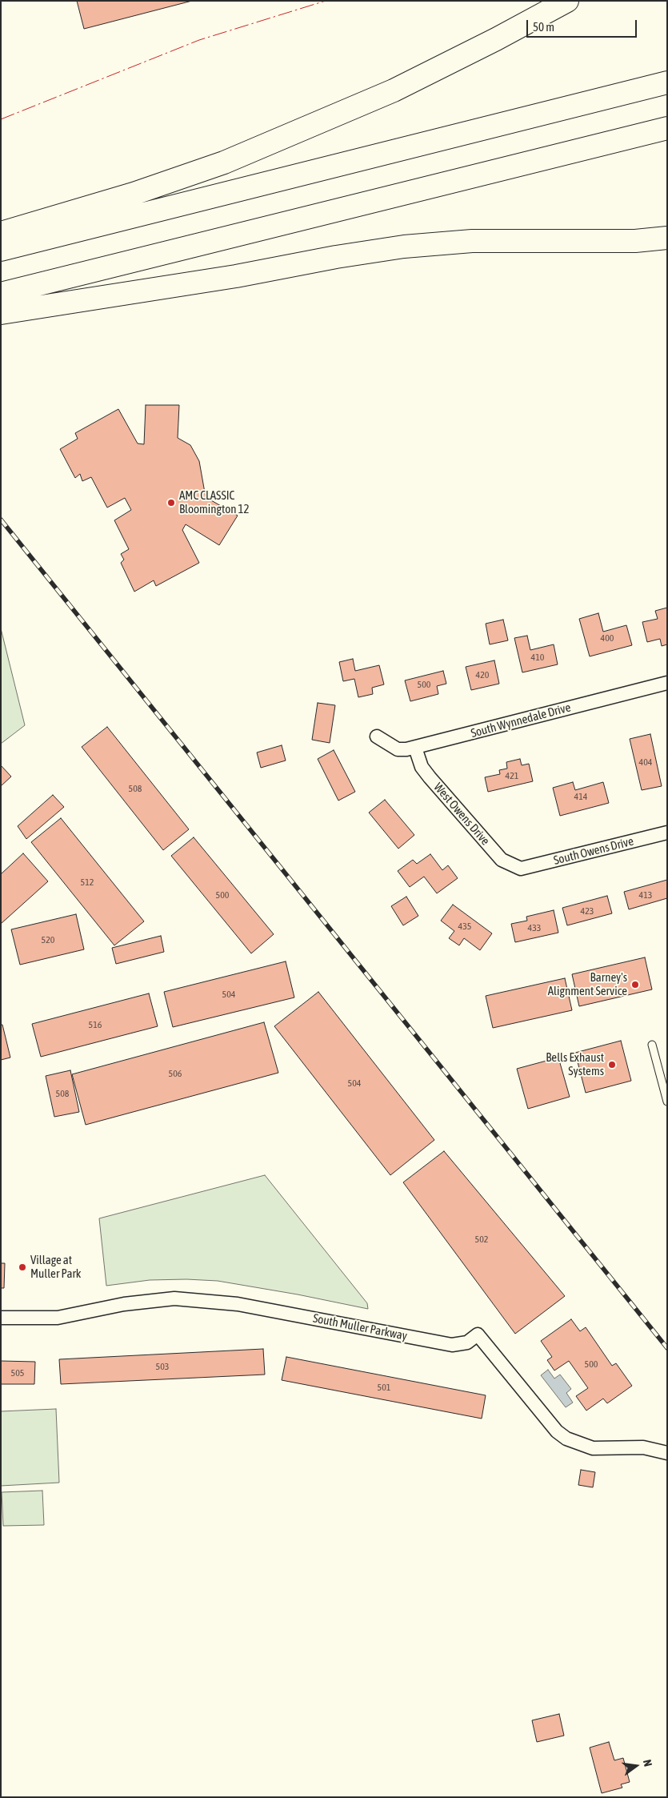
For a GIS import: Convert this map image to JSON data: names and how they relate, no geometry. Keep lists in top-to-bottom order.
{
  "streets": {
    "street": [
      "South Wynnedale Drive",
      "West Owens Drive",
      "South Owens Drive",
      "South Muller Parkway"
    ]
  },
  "crossings": [
    ["South Wynnedale Drive", "West Owens Drive"],
    ["West Owens Drive", "South Owens Drive"]
  ],
  "places": [
    "AMC CLASSIC Bloomington 12",
    "Barney's Alignment Service",
    "Bells Exhaust Systems",
    "Village at Muller Park"
  ],
  "house_numbers": [
    "400",
    "410",
    "420",
    "500",
    "404",
    "421",
    "508",
    "414",
    "512",
    "500",
    "413",
    "423",
    "435",
    "433",
    "520",
    "504",
    "516",
    "506",
    "504",
    "508",
    "502",
    "500",
    "503",
    "505",
    "501"
  ],
  "scale_bar": "50 m",
  "north": "right"
}
